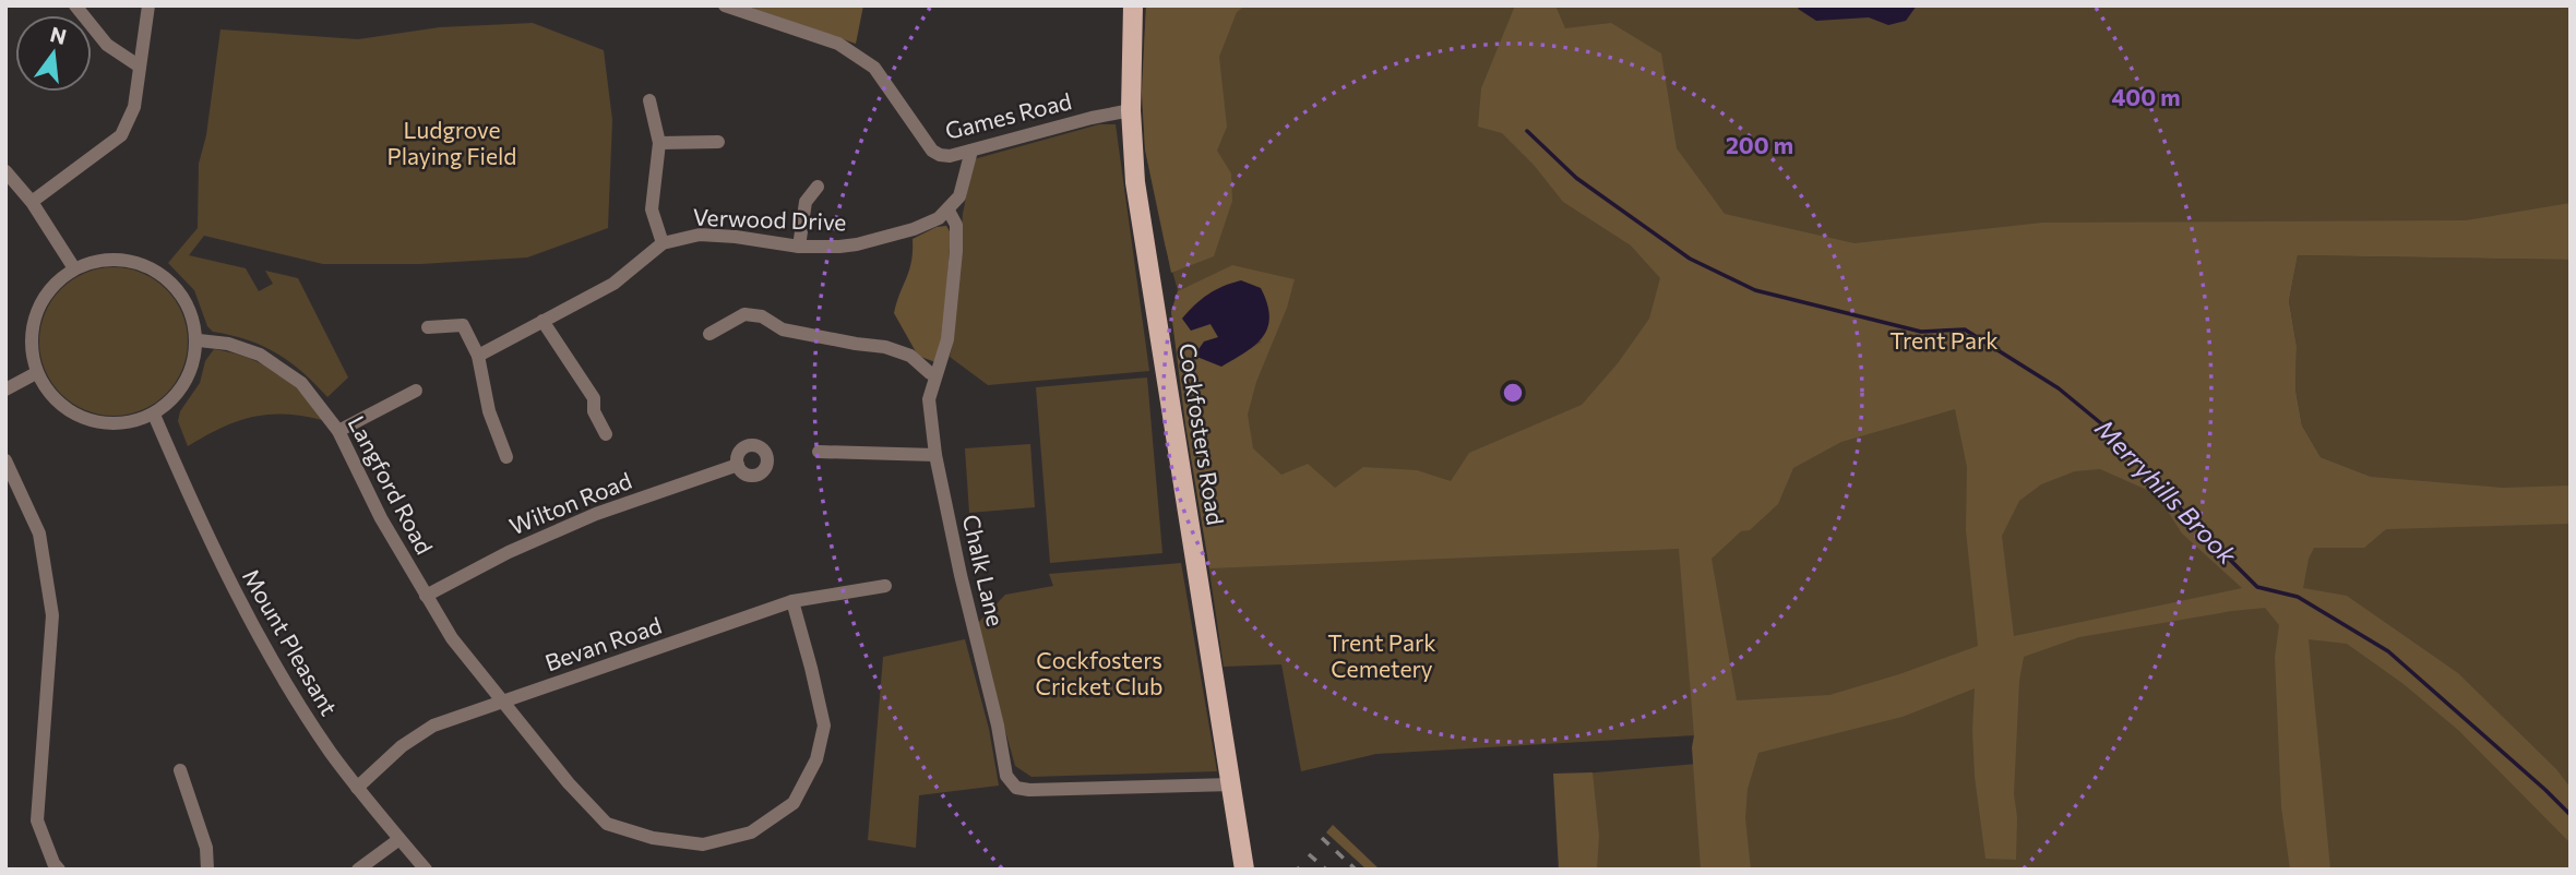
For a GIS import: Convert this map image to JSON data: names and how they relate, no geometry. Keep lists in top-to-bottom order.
{
  "streets": {
    "main road": ["Cockfosters Road"],
    "street": [
      "Games Road",
      "Verwood Drive",
      "Langford Road",
      "Wilton Road",
      "Chalk Lane",
      "Mount Pleasant",
      "Bevan Road"
    ]
  },
  "crossings": [
    ["Games Road", "Cockfosters Road"],
    ["Verwood Drive", "Chalk Lane"],
    ["Cockfosters Road", "Chalk Lane"],
    ["Langford Road", "Wilton Road"],
    ["Langford Road", "Mount Pleasant"],
    ["Langford Road", "Bevan Road"],
    ["Mount Pleasant", "Bevan Road"]
  ],
  "water": ["Merryhills Brook"],
  "parks": [
    "Ludgrove Playing Field",
    "Trent Park",
    "Trent Park Cemetery",
    "Cockfosters Cricket Club"
  ],
  "north": "top",
  "rings": ["400 m", "200 m"]
}
